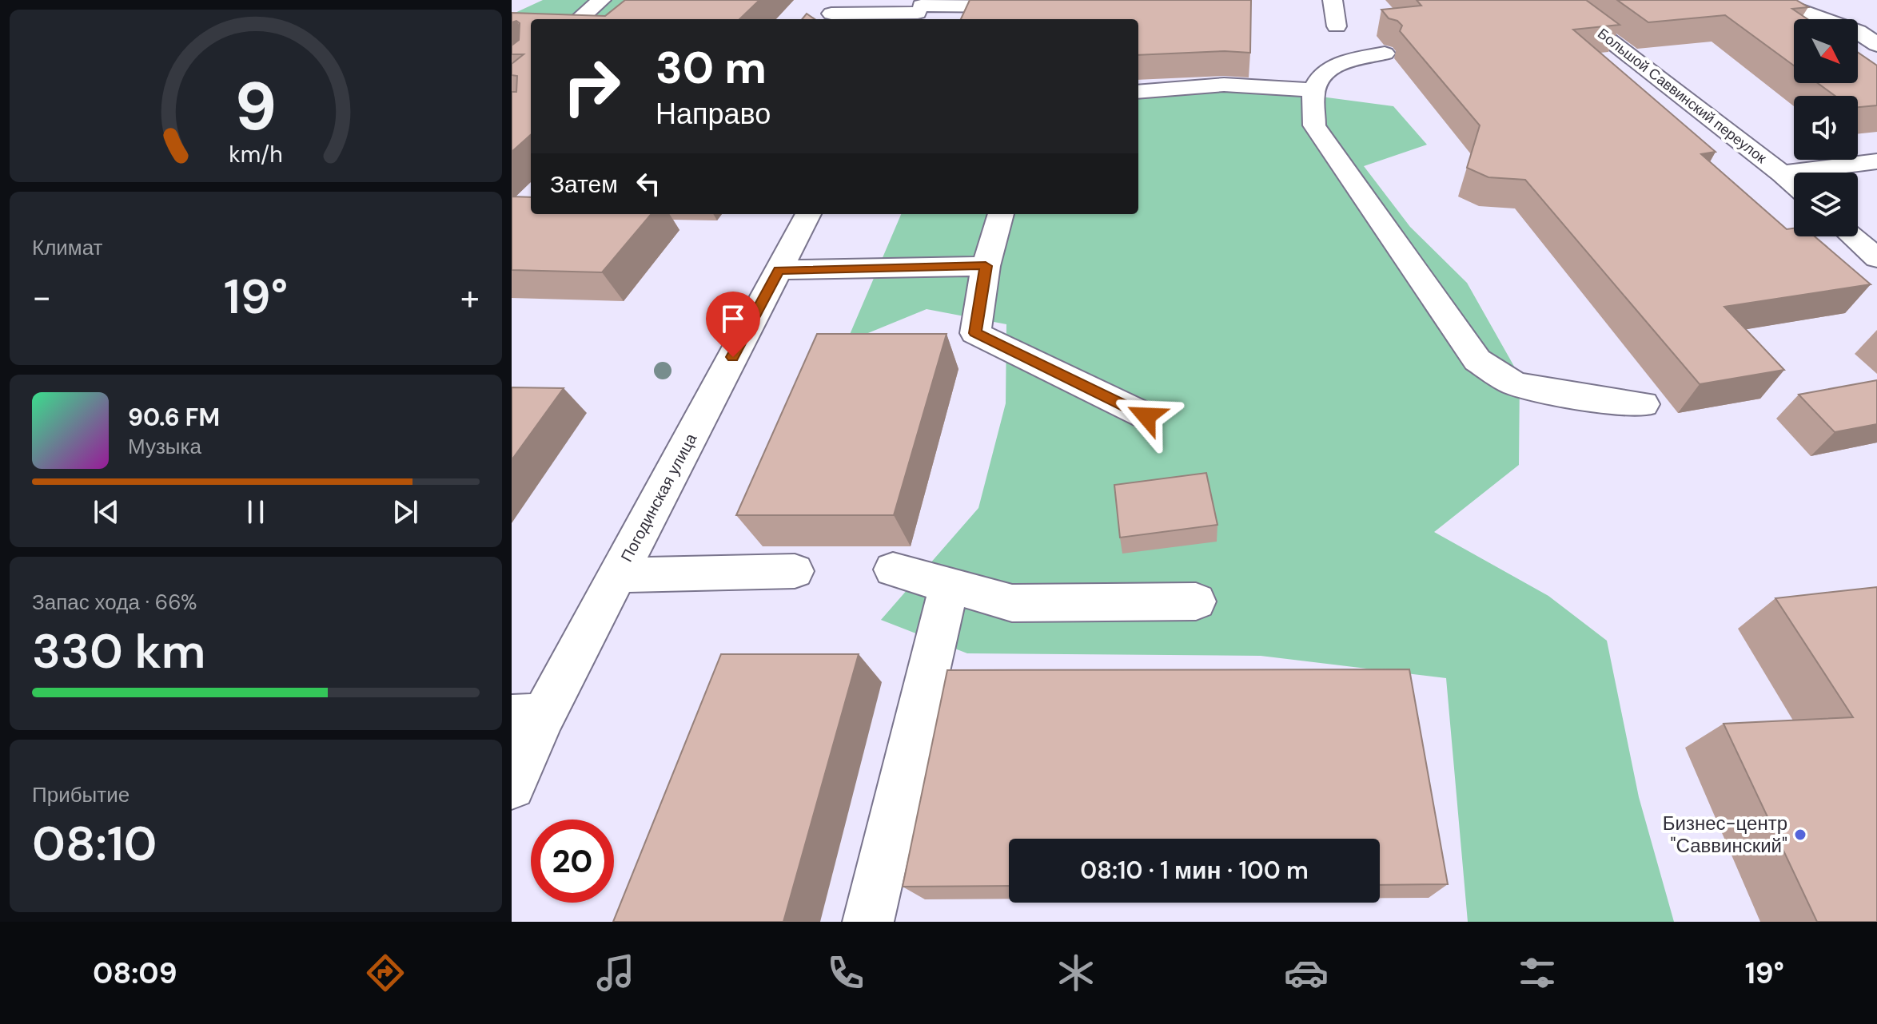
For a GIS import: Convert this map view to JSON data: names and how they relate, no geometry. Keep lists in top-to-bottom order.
{
  "streets": {
    "street": ["Большой Саввинский переулок", "Погодинская улица"]
  },
  "places": ["Бизнес-центр \"Саввинский\""],
  "north": "bottom right",
  "page": {
    "turn": ["30 m", "Направо"],
    "then": "Затем",
    "tile": [
      "Климат",
      ["Запас хода · 66%", "330 km"],
      ["Прибытие", "08:10"]
    ],
    "heat": ["−", "19°", "+"],
    "song": ["90.6 FM", "Музыка"],
    "limit": "20",
    "trip": "08:10 · 1 мин · 100 m",
    "tabs": ["08:09", "19°"],
    "gauge": ["9", "km/h"]
  }
}
